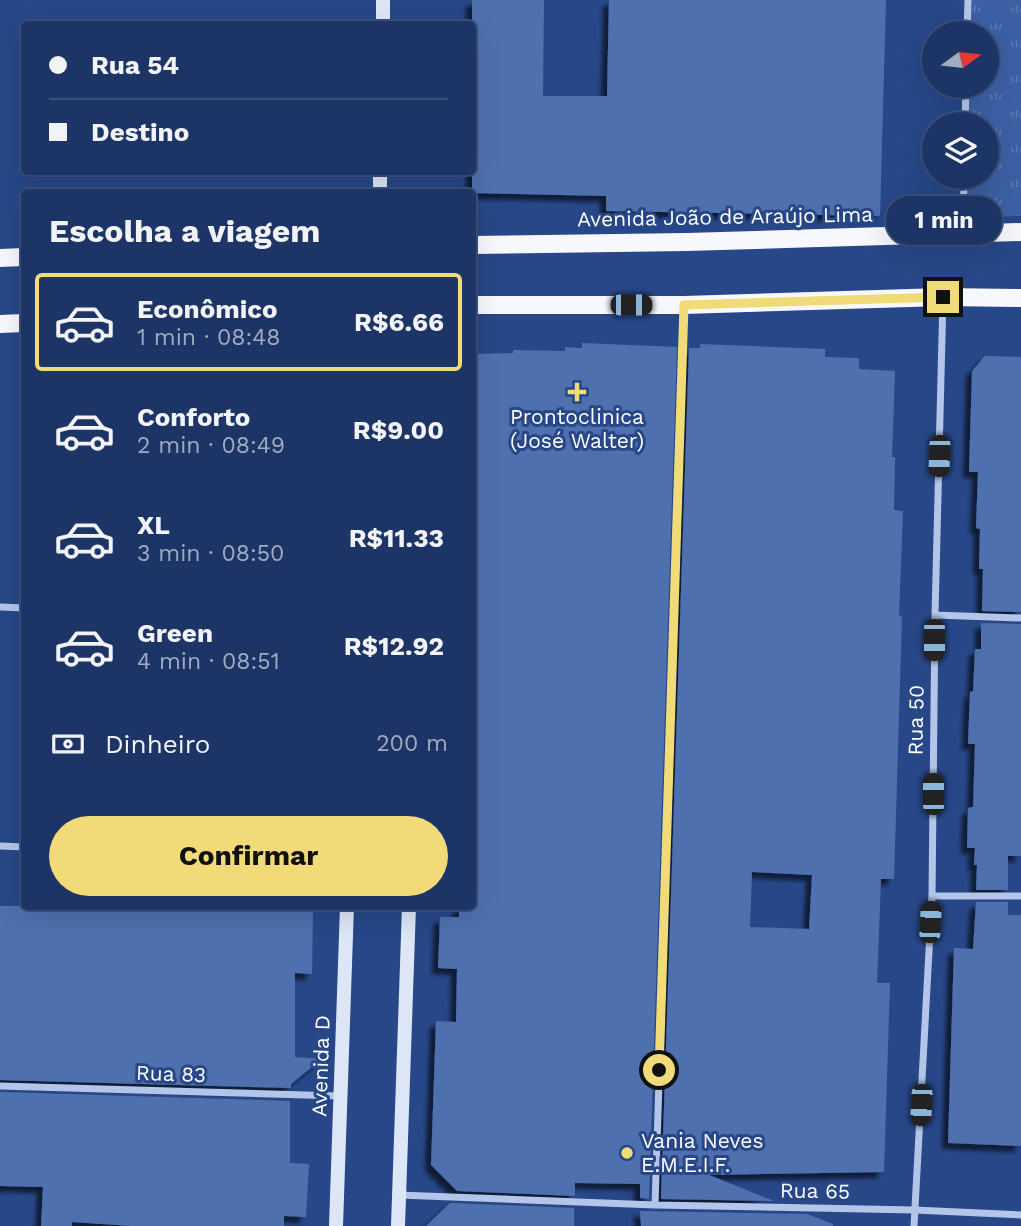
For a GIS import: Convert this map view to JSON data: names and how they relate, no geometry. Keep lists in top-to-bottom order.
{
  "streets": {
    "main road": ["Avenida João de Araújo Lima", "Avenida D"],
    "street": ["Rua 50", "Rua 83", "Rua 65"]
  },
  "crossings": [
    ["Rua 50", "Rua 65"],
    ["Avenida D", "Rua 83"]
  ],
  "places": {
    "health": ["Prontoclinica (José Walter)"],
    "other": ["Vania Neves E.M.E.I.F."]
  },
  "north": "right",
  "page": {
    "banner": ["Rua 54", "Destino"],
    "heading": "Escolha a viagem",
    "bubble": "1 min",
    "list": [
      {
        "name": "Econômico",
        "note": "1 min · 08:48",
        "value": "R$6.66"
      },
      {
        "name": "Conforto",
        "note": "2 min · 08:49",
        "value": "R$9.00"
      },
      {
        "name": "XL",
        "note": "3 min · 08:50",
        "value": "R$11.33"
      },
      {
        "name": "Green",
        "note": "4 min · 08:51",
        "value": "R$12.92"
      }
    ],
    "pay": ["Dinheiro", "200 m"],
    "buttons": "Confirmar"
  }
}
